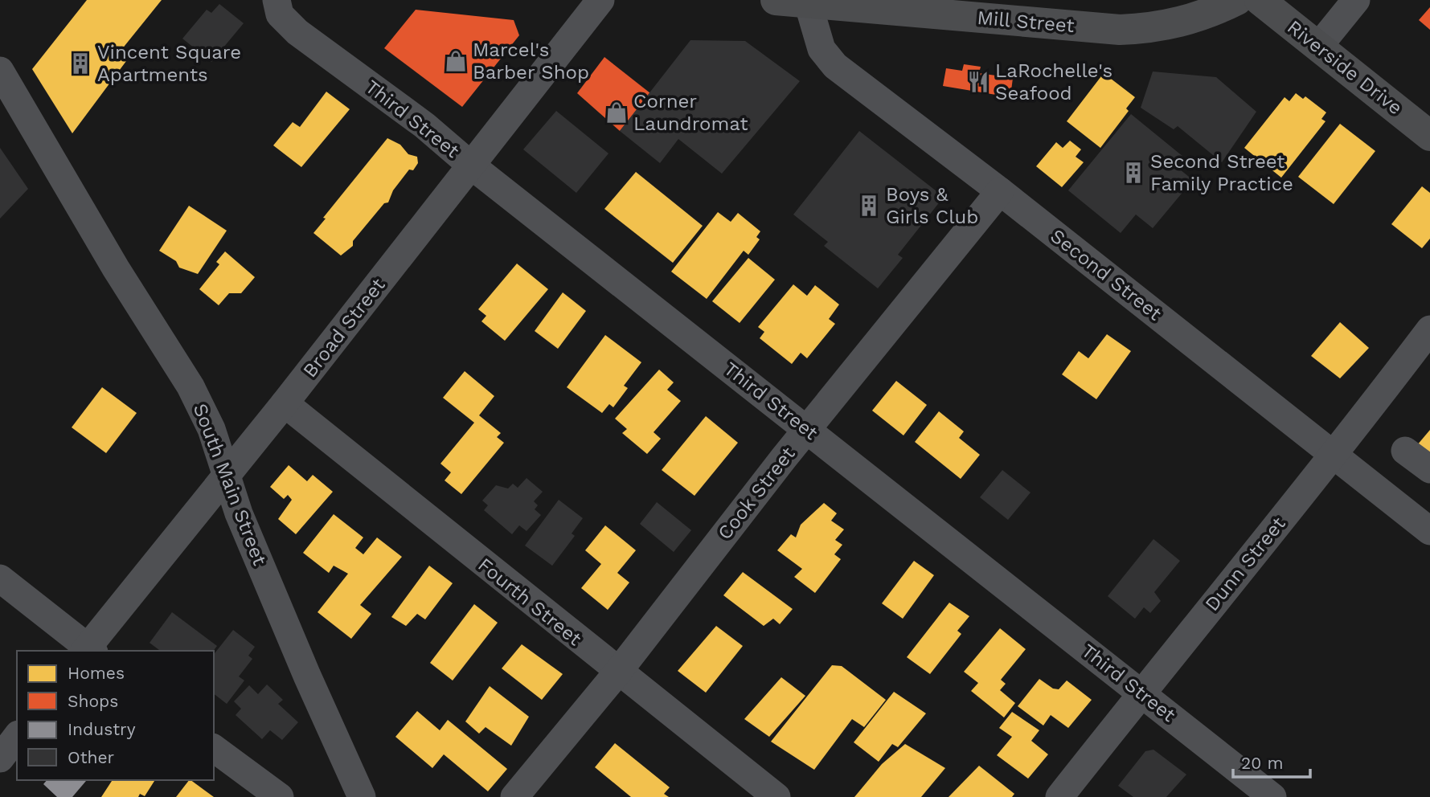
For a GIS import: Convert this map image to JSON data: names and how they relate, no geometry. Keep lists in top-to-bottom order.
{
  "streets": {
    "main road": ["Mill Street", "Riverside Drive"],
    "street": [
      "Third Street",
      "Second Street",
      "Broad Street",
      "South Main Street",
      "Cook Street",
      "Dunn Street",
      "Fourth Street"
    ]
  },
  "crossings": [
    ["Mill Street", "Second Street"],
    ["Third Street", "Broad Street"],
    ["Third Street", "Cook Street"],
    ["Third Street", "Dunn Street"],
    ["Second Street", "Cook Street"],
    ["Second Street", "Dunn Street"],
    ["Broad Street", "South Main Street"],
    ["Broad Street", "Fourth Street"],
    ["Cook Street", "Fourth Street"]
  ],
  "places": {
    "shop": ["Marcel's Barber Shop", "Corner Laundromat"],
    "building": ["Vincent Square Apartments", "Second Street Family Practice", "Boys & Girls Club"],
    "restaurant": ["LaRochelle's Seafood"]
  },
  "legend": [
    "Homes",
    "Shops",
    "Industry",
    "Other"
  ],
  "scale_bar": "20 m"
}
